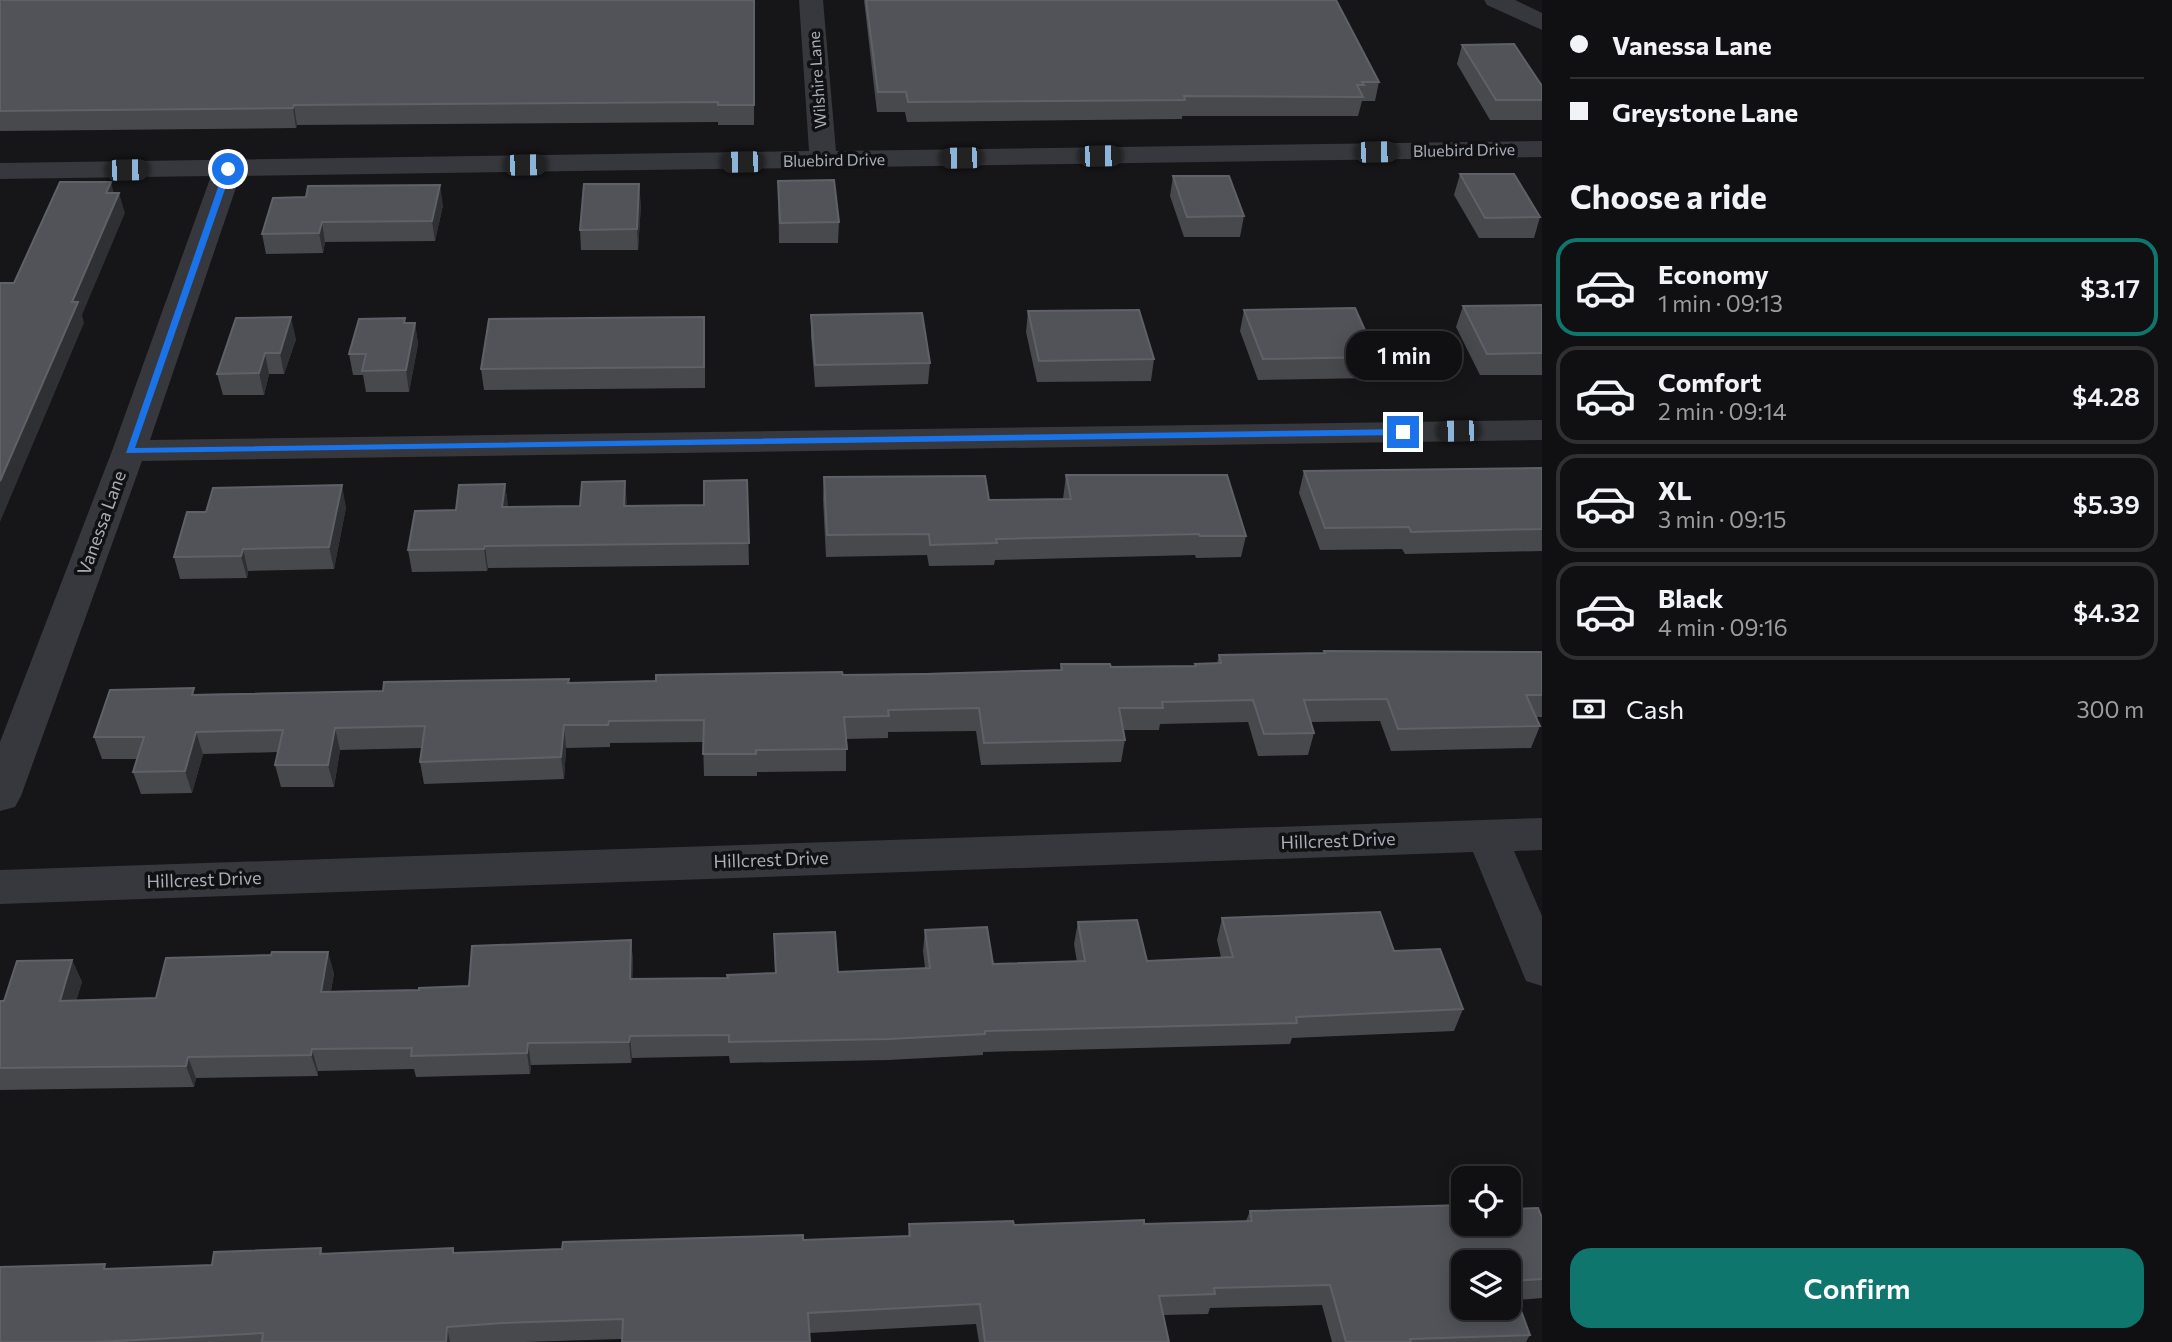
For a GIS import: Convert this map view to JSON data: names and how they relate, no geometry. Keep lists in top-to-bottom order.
{
  "streets": {
    "street": [
      "Wilshire Lane",
      "Bluebird Drive",
      "Vanessa Lane",
      "Hillcrest Drive"
    ]
  },
  "crossings": [
    ["Wilshire Lane", "Bluebird Drive"],
    ["Bluebird Drive", "Vanessa Lane"]
  ],
  "page": {
    "banner": ["Vanessa Lane", "Greystone Lane"],
    "heading": "Choose a ride",
    "list": [
      {
        "name": "Economy",
        "note": "1 min · 09:13",
        "value": "$3.17"
      },
      {
        "name": "Comfort",
        "note": "2 min · 09:14",
        "value": "$4.28"
      },
      {
        "name": "XL",
        "note": "3 min · 09:15",
        "value": "$5.39"
      },
      {
        "name": "Black",
        "note": "4 min · 09:16",
        "value": "$4.32"
      }
    ],
    "bubble": "1 min",
    "pay": ["Cash", "300 m"],
    "buttons": "Confirm"
  }
}
